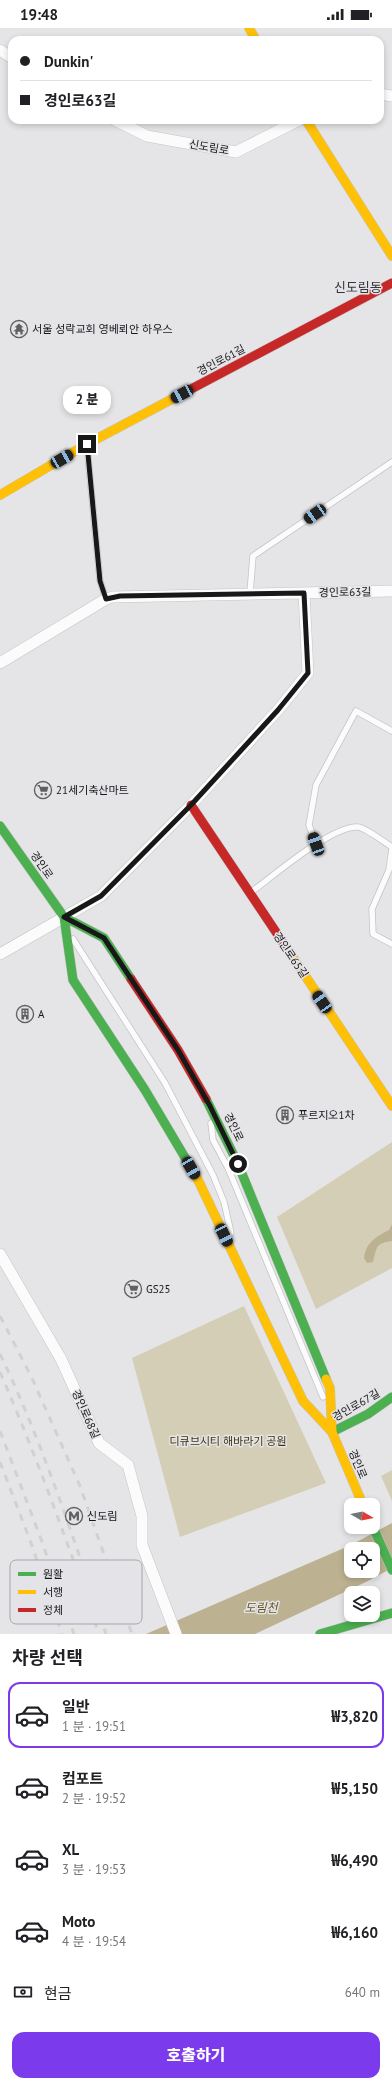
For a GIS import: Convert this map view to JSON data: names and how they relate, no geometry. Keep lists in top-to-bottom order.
{
  "streets": {
    "main road": [
      "경인로61길",
      "경인로",
      "경인로65길",
      "경인로67길"
    ],
    "street": ["신도림로", "경인로63길", "경인로68길"]
  },
  "crossings": [
    ["경인로", "경인로67길"]
  ],
  "districts": ["신도림동"],
  "water": ["도림천"],
  "parks": ["디큐브시티 해바라기 공원"],
  "places": {
    "temple": ["서울 성락교회 영베뢰안 하우스"],
    "supermarket": ["21세기축산마트", "GS25"],
    "building": ["A", "푸르지오1차"],
    "metro station": ["신도림"]
  },
  "legend": ["원활", "서행", "정체"],
  "north": "right",
  "page": {
    "status": "19:48",
    "banner": ["Dunkin'", "경인로63길"],
    "bubble": "2 분",
    "heading": "차량 선택",
    "list": [
      {
        "name": "일반",
        "note": "1 분 · 19:51",
        "value": "₩3,820"
      },
      {
        "name": "컴포트",
        "note": "2 분 · 19:52",
        "value": "₩5,150"
      },
      {
        "name": "XL",
        "note": "3 분 · 19:53",
        "value": "₩6,490"
      },
      {
        "name": "Moto",
        "note": "4 분 · 19:54",
        "value": "₩6,160"
      }
    ],
    "pay": ["현금", "640 m"],
    "buttons": "호출하기"
  }
}
